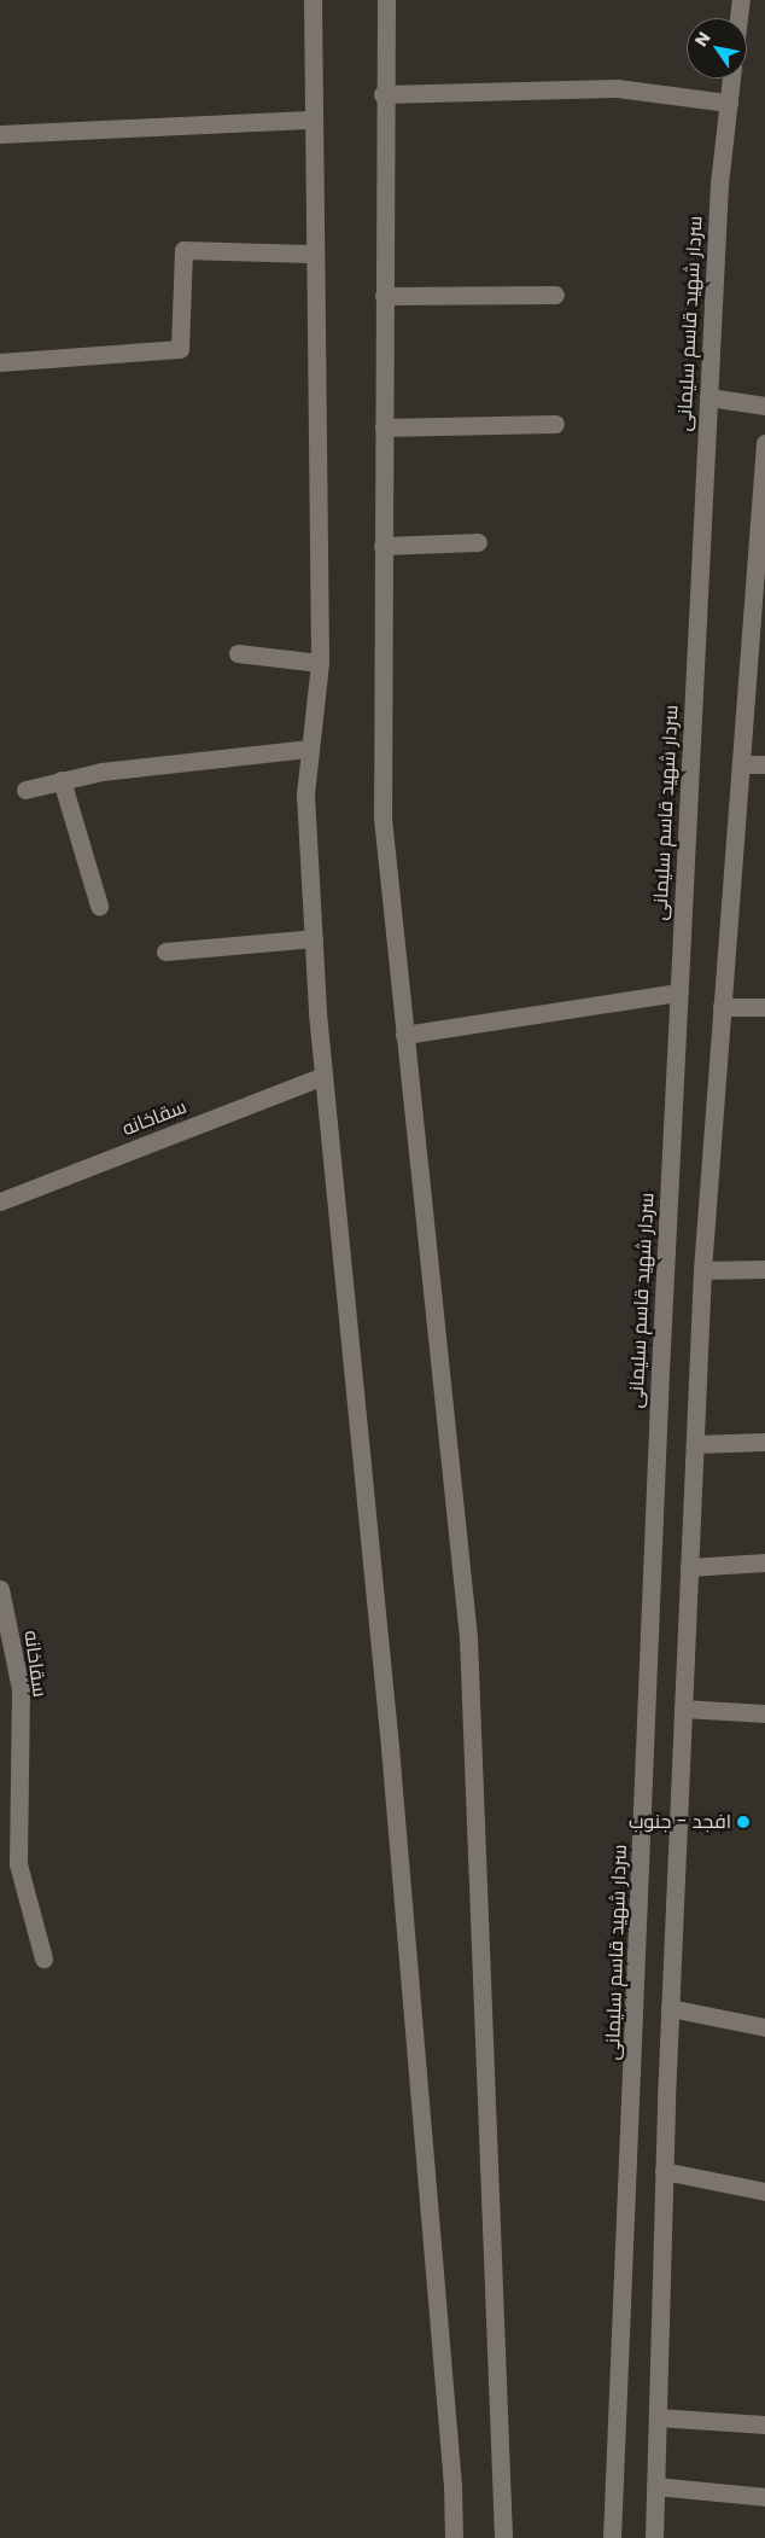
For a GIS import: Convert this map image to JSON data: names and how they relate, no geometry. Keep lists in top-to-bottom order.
{
  "streets": {
    "street": ["سردار شهید قاسم سلیمانی", "سقاخانه"]
  },
  "places": ["افجد - جنوب"],
  "north": "top left"
}
